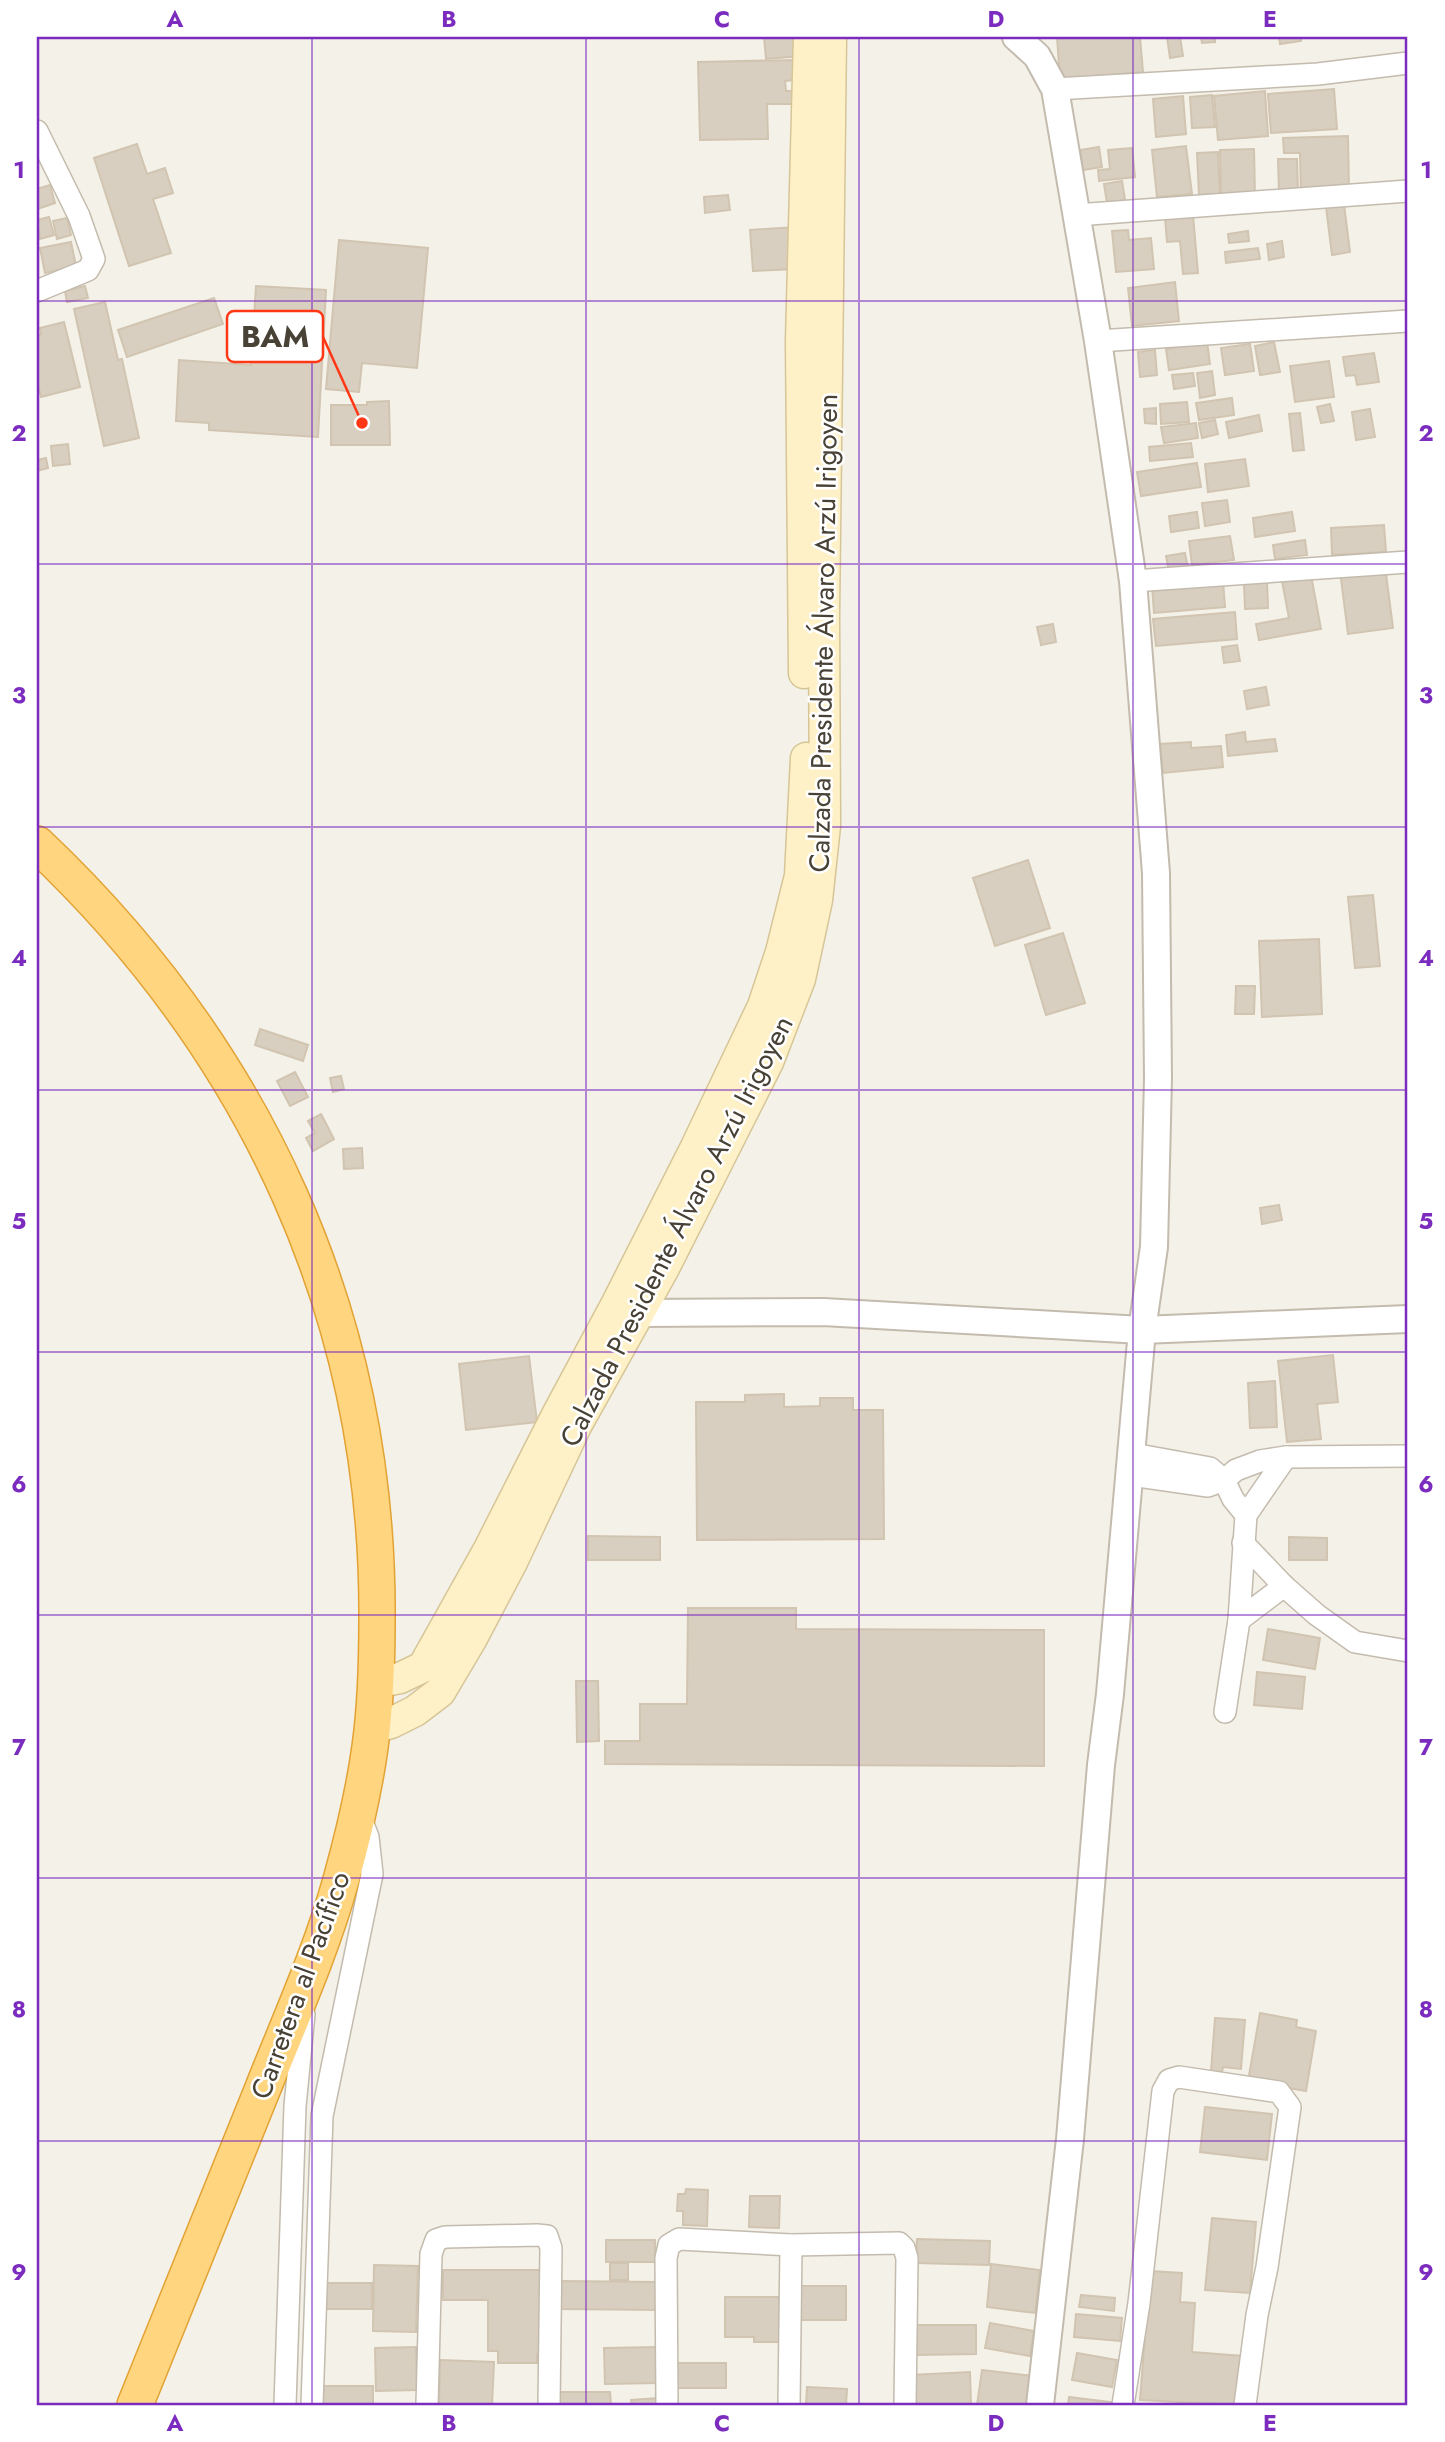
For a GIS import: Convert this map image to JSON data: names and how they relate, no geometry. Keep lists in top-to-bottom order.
{
  "streets": {
    "highway": ["Carretera al Pacífico"],
    "main road": ["Calzada Presidente Álvaro Arzú Irigoyen"]
  },
  "crossings": [
    ["Calzada Presidente Álvaro Arzú Irigoyen", "Carretera al Pacífico"]
  ],
  "places": ["BAM"],
  "grid": {
    "columns": [
      "A",
      "B",
      "C",
      "D",
      "E"
    ],
    "rows": [
      "1",
      "2",
      "3",
      "4",
      "5",
      "6",
      "7",
      "8",
      "9"
    ]
  }
}
